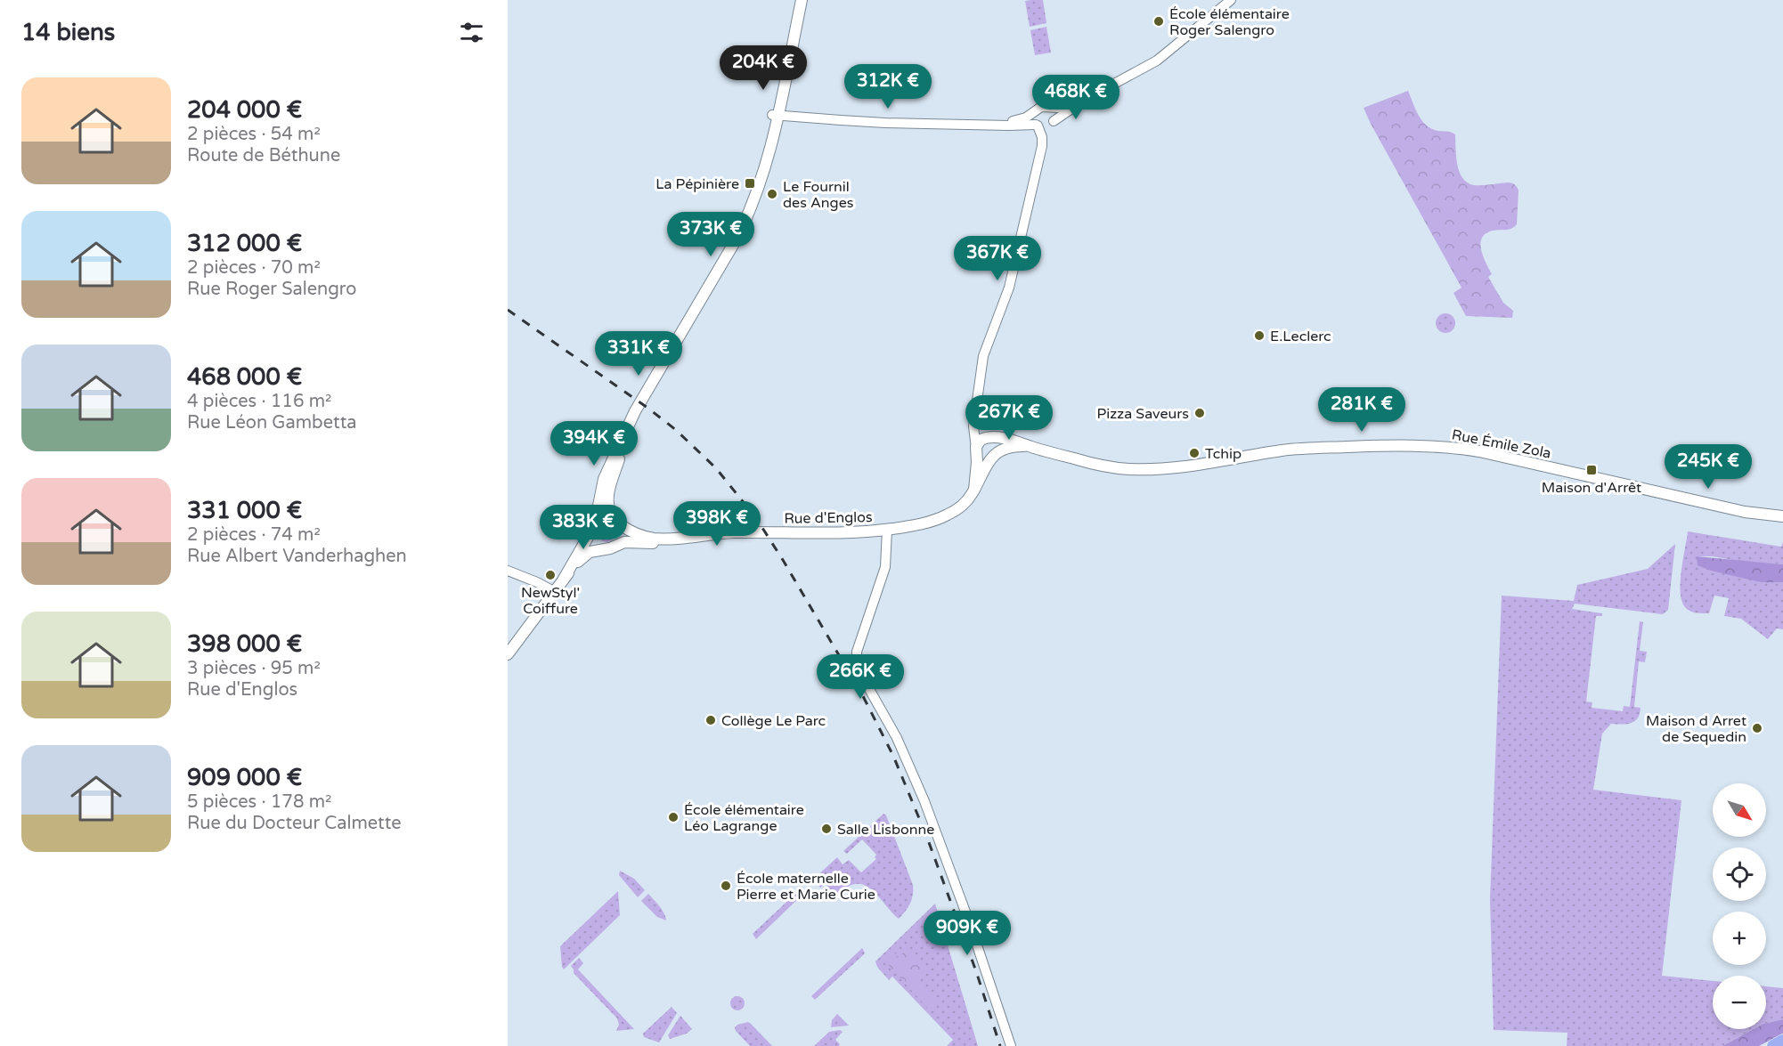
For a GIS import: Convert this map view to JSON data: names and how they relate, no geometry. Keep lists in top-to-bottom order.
{
  "streets": {
    "main road": ["Rue Émile Zola", "Rue d'Englos"]
  },
  "places": {
    "other": [
      "École élémentaire Roger Salengro",
      "Le Fournil des Anges",
      "E.Leclerc",
      "Pizza Saveurs",
      "Tchip",
      "NewStyl' Coiffure",
      "Collège Le Parc",
      "Maison d Arret de Sequedin",
      "École élémentaire Léo Lagrange",
      "Salle Lisbonne",
      "École maternelle Pierre et Marie Curie"
    ],
    "transit": ["La Pépinière", "Maison d'Arrêt"]
  },
  "north": "bottom right",
  "page": {
    "heading": "14 biens",
    "price": [
      "204K €",
      "312K €",
      "468K €",
      "373K €",
      "367K €",
      "331K €",
      "281K €",
      "267K €",
      "394K €",
      "245K €",
      "398K €",
      "383K €",
      "266K €",
      "909K €"
    ],
    "list": [
      {
        "name": "204 000 €",
        "note": "2 pièces · 54 m² · Route de Béthune"
      },
      {
        "name": "312 000 €",
        "note": "2 pièces · 70 m² · Rue Roger Salengro"
      },
      {
        "name": "468 000 €",
        "note": "4 pièces · 116 m² · Rue Léon Gambetta"
      },
      {
        "name": "331 000 €",
        "note": "2 pièces · 74 m² · Rue Albert Vanderhaghen"
      },
      {
        "name": "398 000 €",
        "note": "3 pièces · 95 m² · Rue d'Englos"
      },
      {
        "name": "909 000 €",
        "note": "5 pièces · 178 m² · Rue du Docteur Calmette"
      }
    ],
    "map_buttons": ["+", "−"]
  }
}
